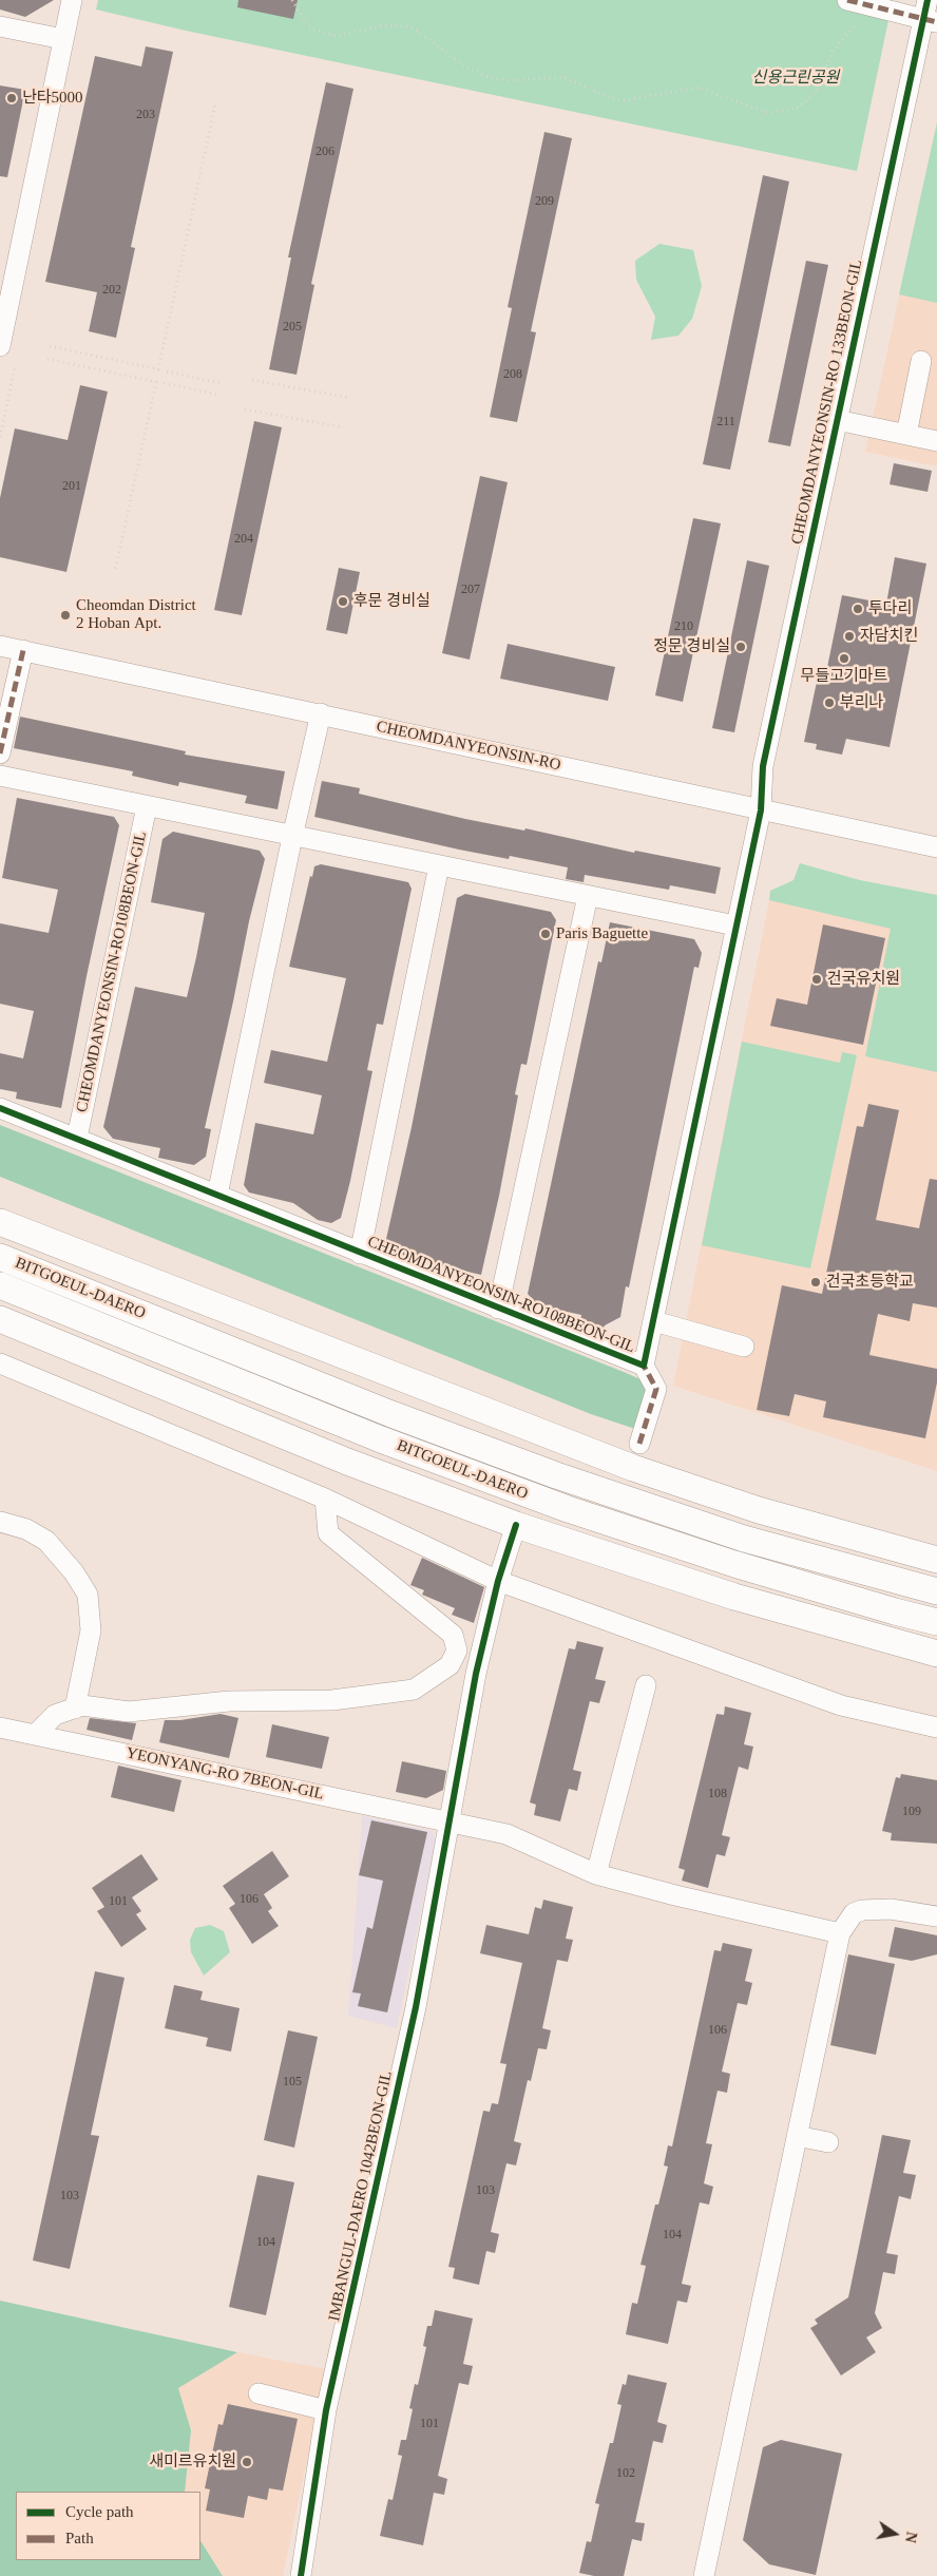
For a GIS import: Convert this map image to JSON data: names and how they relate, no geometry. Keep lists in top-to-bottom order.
{
  "streets": {
    "main road": ["BITGOEUL-DAERO"],
    "street": [
      "CHEOMDANYEONSIN-RO 133BEON-GIL",
      "CHEOMDANYEONSIN-RO",
      "CHEOMDANYEONSIN-RO108BEON-GIL",
      "YEONYANG-RO 7BEON-GIL",
      "IMBANGUL-DAERO 1042BEON-GIL"
    ]
  },
  "crossings": [
    ["CHEOMDANYEONSIN-RO 133BEON-GIL", "CHEOMDANYEONSIN-RO"],
    ["CHEOMDANYEONSIN-RO 133BEON-GIL", "CHEOMDANYEONSIN-RO108BEON-GIL"],
    ["CHEOMDANYEONSIN-RO", "CHEOMDANYEONSIN-RO108BEON-GIL"],
    ["YEONYANG-RO 7BEON-GIL", "IMBANGUL-DAERO 1042BEON-GIL"]
  ],
  "parks": ["신용근린공원"],
  "places": [
    "난타5000",
    "후문 경비실",
    "투다리",
    "Cheomdan District 2 Hoban Apt.",
    "자담치킨",
    "정문 경비실",
    "무들고기마트",
    "부리나",
    "Paris Baguette",
    "건국유치원",
    "건국초등학교",
    "새미르유치원"
  ],
  "house_numbers": [
    "203",
    "206",
    "209",
    "202",
    "205",
    "208",
    "211",
    "201",
    "204",
    "207",
    "210",
    "108",
    "109",
    "106",
    "101",
    "106",
    "105",
    "103",
    "103",
    "104",
    "104",
    "101",
    "102"
  ],
  "legend": ["Cycle path", "Path"],
  "north": "right"
}
